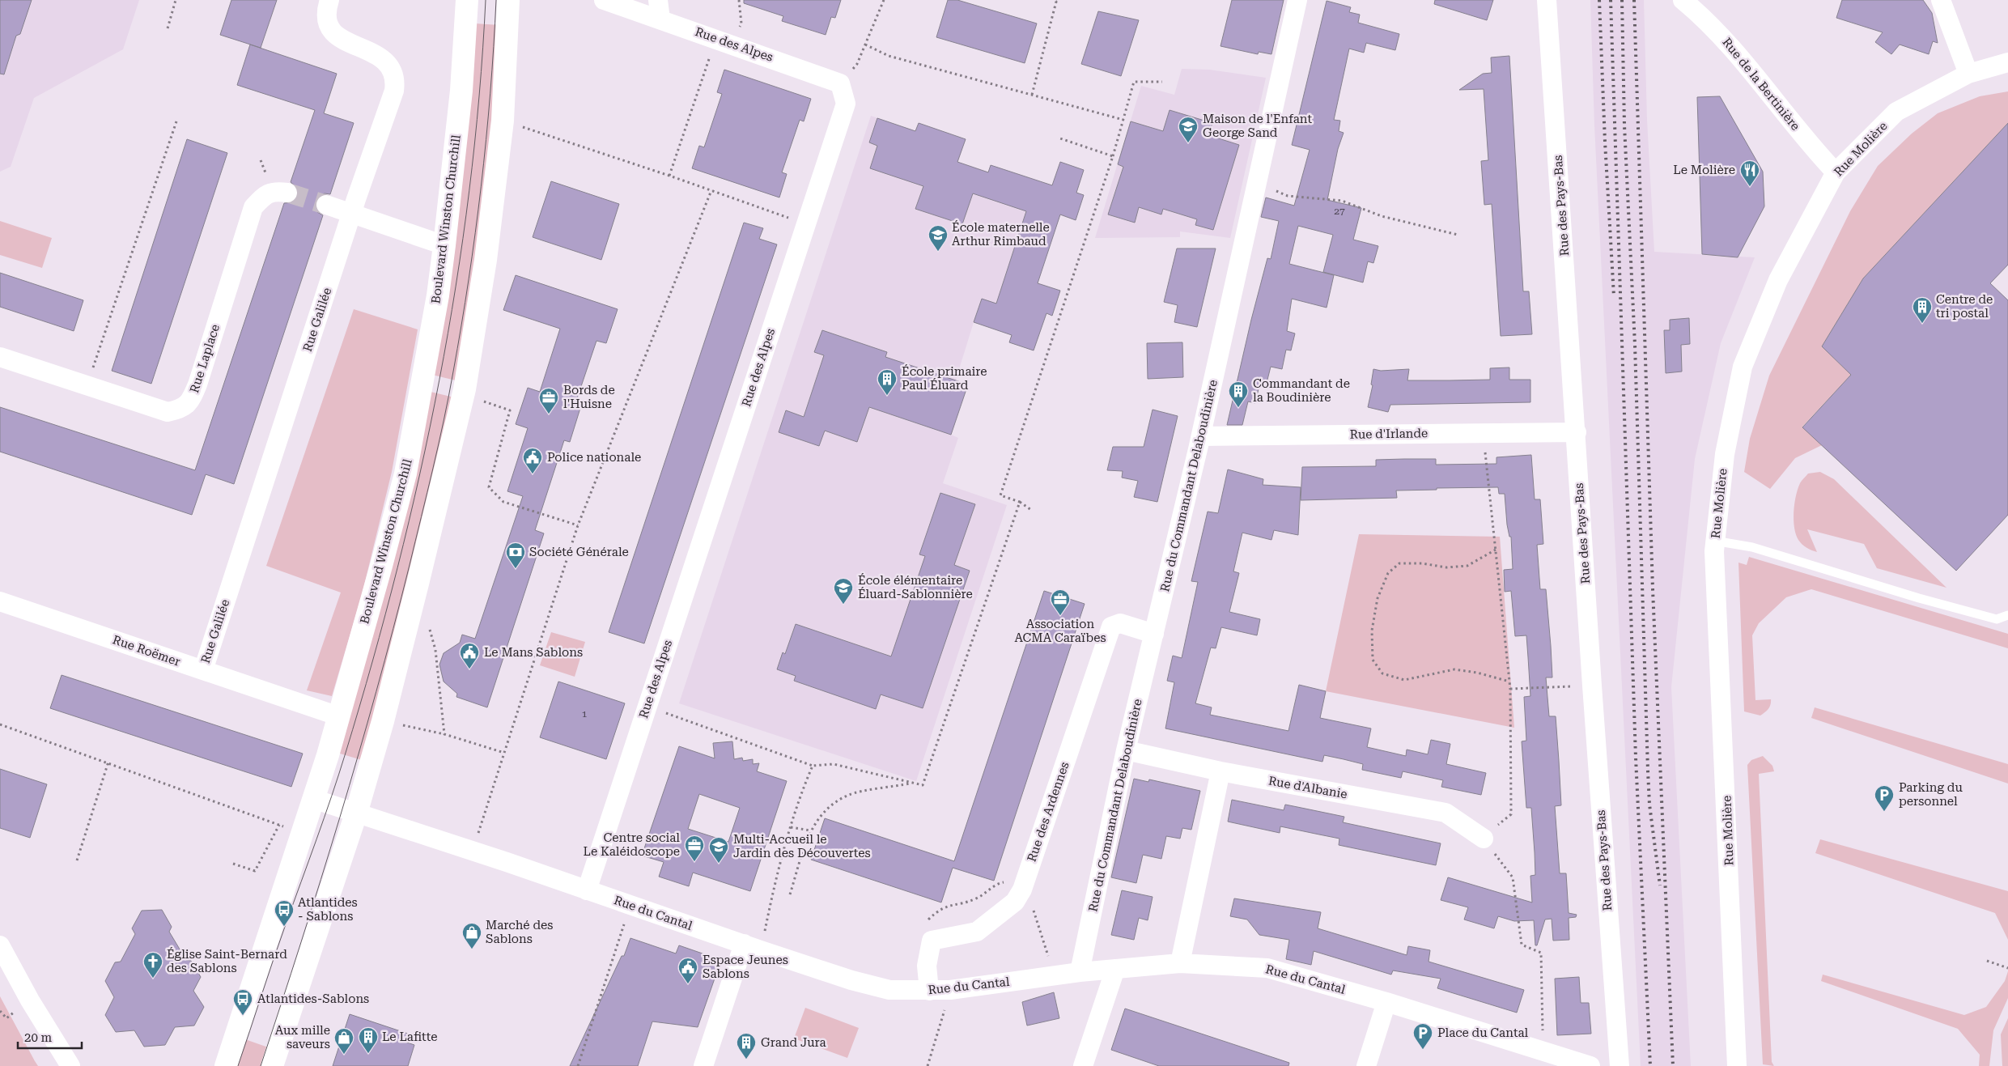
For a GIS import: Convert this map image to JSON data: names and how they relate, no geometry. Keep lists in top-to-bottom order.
{
  "streets": {
    "street": [
      "Rue des Alpes",
      "Rue de la Bertinière",
      "Rue Molière",
      "Rue des Pays-Bas",
      "Boulevard Winston Churchill",
      "Rue Galilée",
      "Rue Laplace",
      "Rue d'Irlande",
      "Rue du Commandant Delaboudinière",
      "Rue Roëmer",
      "Rue d'Albanie",
      "Rue des Ardennes",
      "Rue du Cantal"
    ]
  },
  "crossings": [
    ["Rue des Alpes", "Rue du Cantal"],
    ["Rue de la Bertinière", "Rue Molière"],
    ["Rue des Pays-Bas", "Rue d'Irlande"],
    ["Boulevard Winston Churchill", "Rue Roëmer"],
    ["Boulevard Winston Churchill", "Rue du Cantal"],
    ["Rue Galilée", "Rue Roëmer"],
    ["Rue d'Irlande", "Rue du Commandant Delaboudinière"],
    ["Rue du Commandant Delaboudinière", "Rue d'Albanie"],
    ["Rue du Commandant Delaboudinière", "Rue des Ardennes"],
    ["Rue du Commandant Delaboudinière", "Rue du Cantal"],
    ["Rue des Ardennes", "Rue du Cantal"]
  ],
  "places": {
    "school or university": [
      "Maison de l'Enfant George Sand",
      "École maternelle Arthur Rimbaud",
      "École élémentaire Éluard-Sablonnière",
      "Multi-Accueil le Jardin des Découvertes"
    ],
    "restaurant": ["Le Molière"],
    "building": [
      "Centre de tri postal",
      "École primaire Paul Éluard",
      "Commandant de la Boudinière",
      "Le Lafitte",
      "Grand Jura"
    ],
    "office": ["Bords de l'Huisne", "Association ACMA Caraïbes", "Centre social Le Kaléidoscope"],
    "public building": ["Police nationale", "Le Mans Sablons", "Espace Jeunes Sablons"],
    "bank": ["Société Générale"],
    "parking": ["Parking du personnel", "Place du Cantal"],
    "bus stop": ["Atlantides - Sablons", "Atlantides-Sablons"],
    "shop": ["Marché des Sablons", "Aux mille saveurs"],
    "church": ["Église Saint-Bernard des Sablons"]
  },
  "house_numbers": ["27", "1"],
  "scale_bar": "20 m"
}
